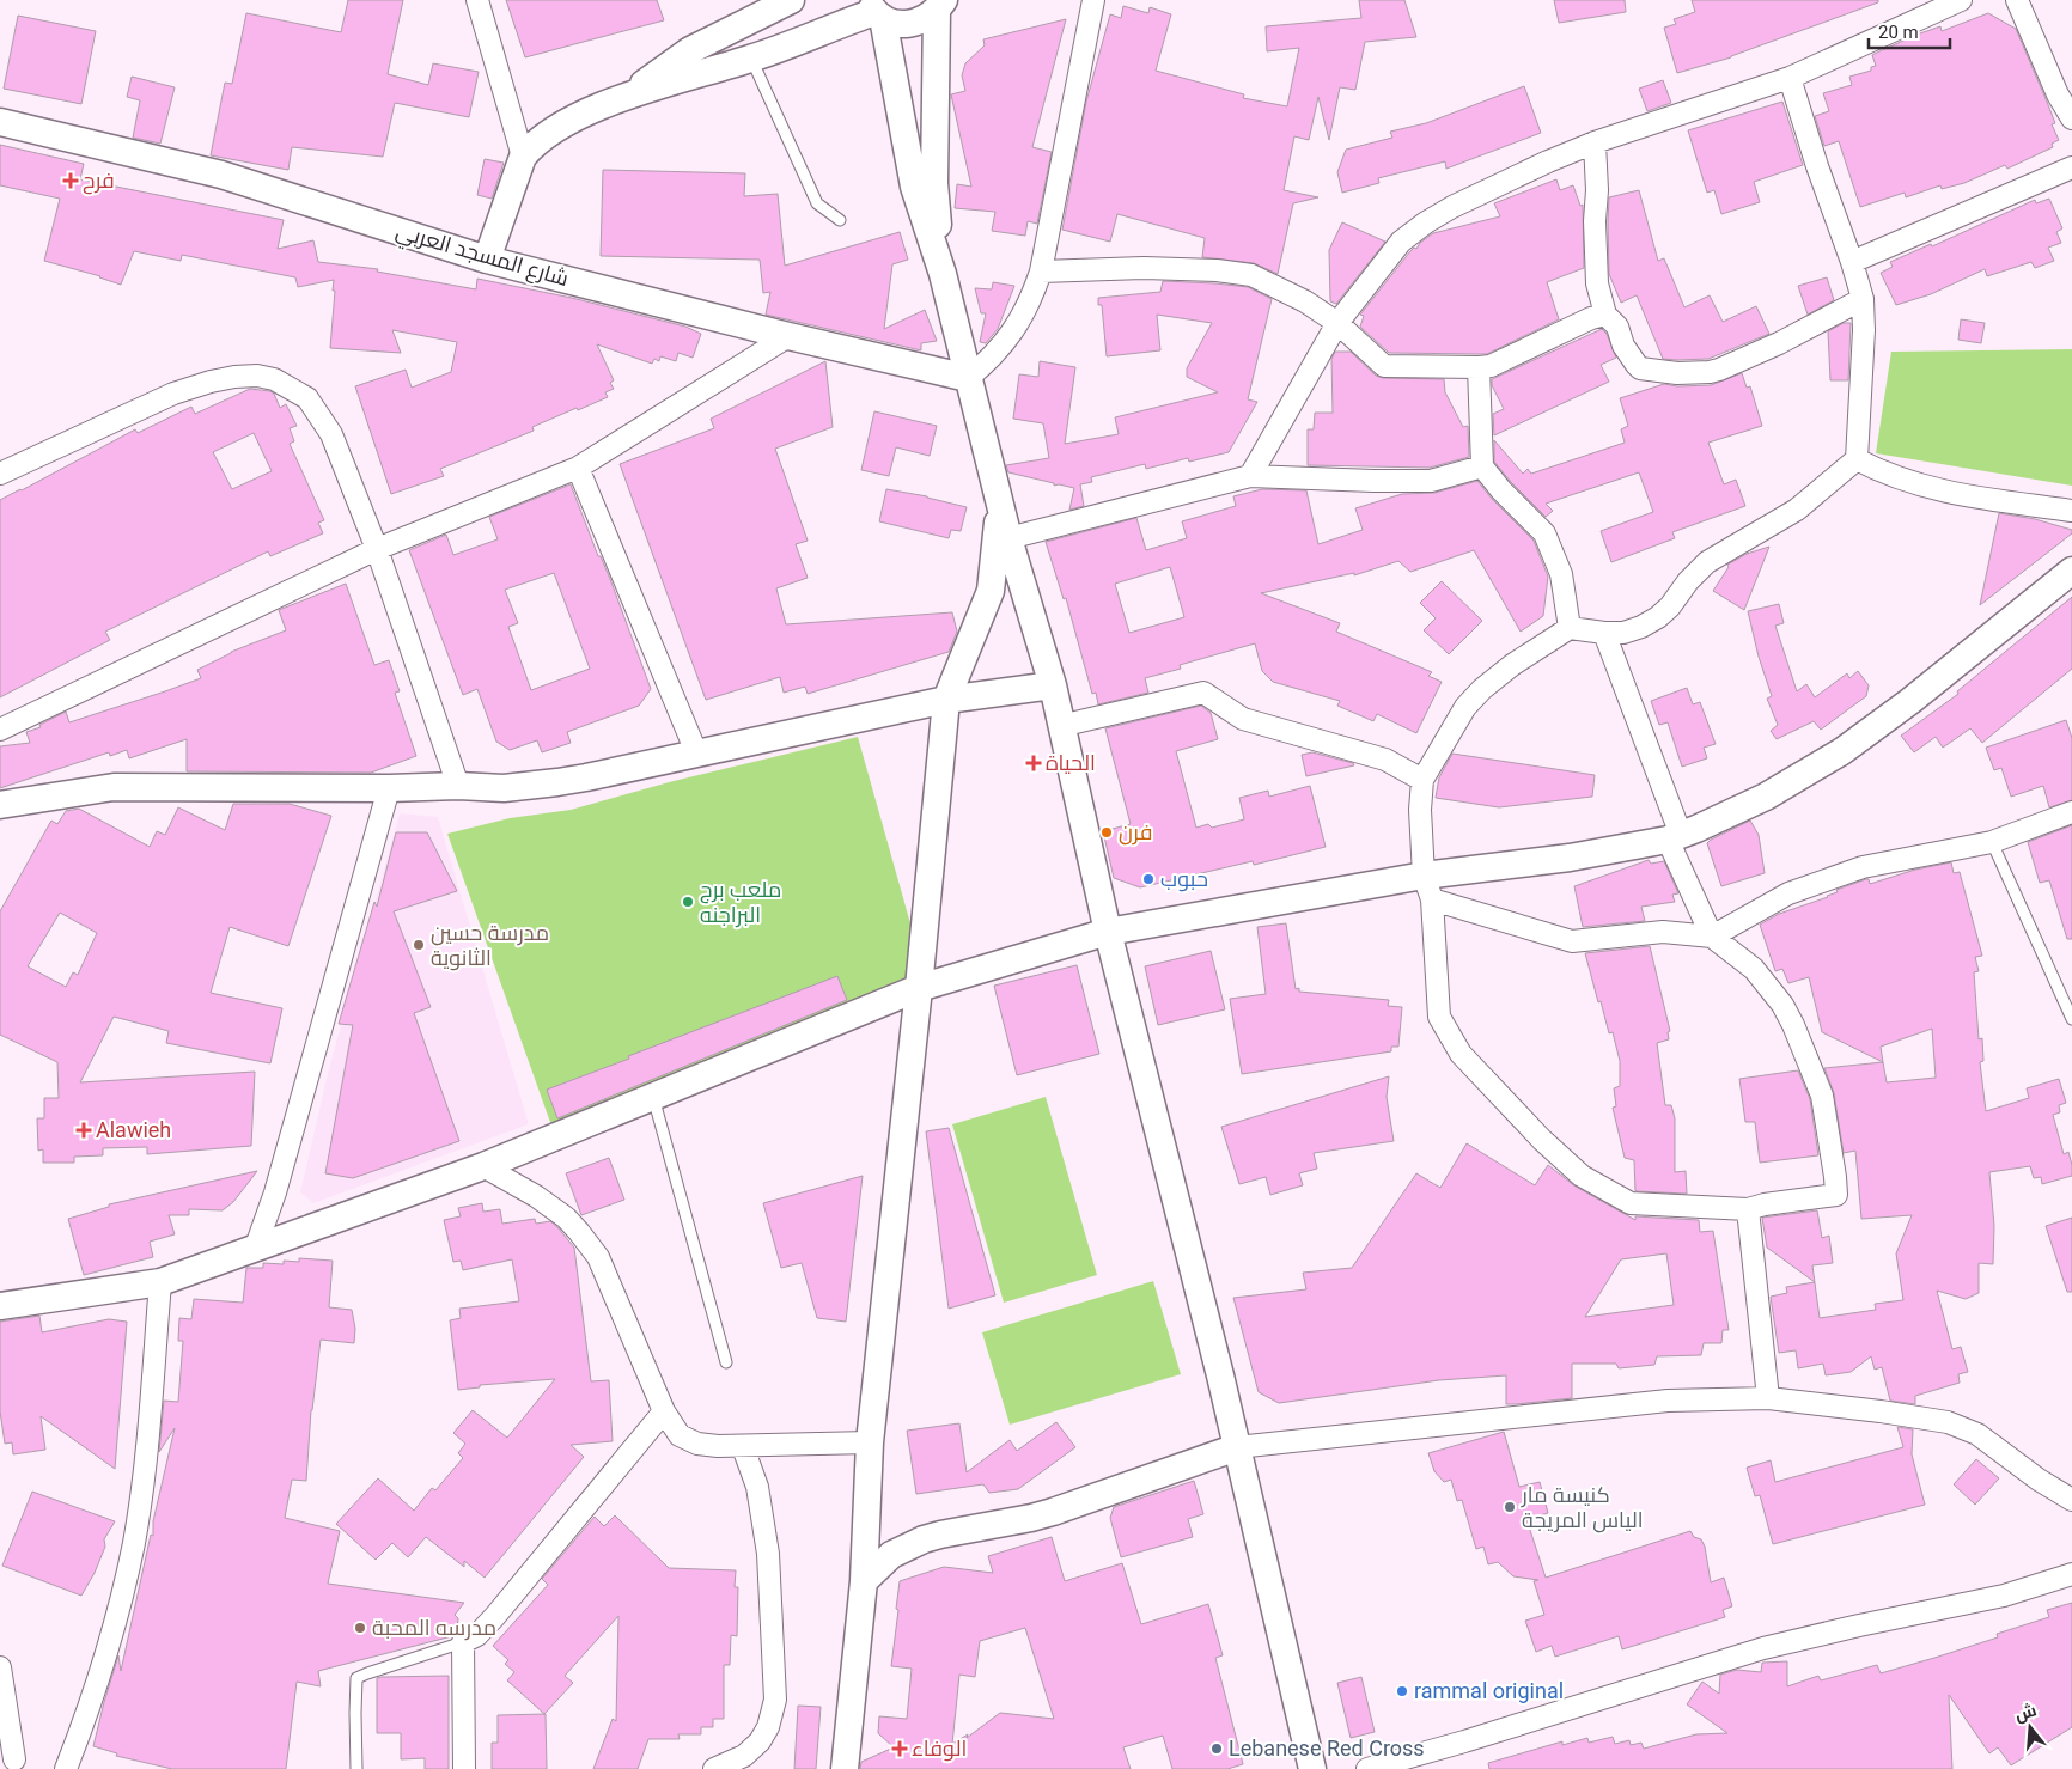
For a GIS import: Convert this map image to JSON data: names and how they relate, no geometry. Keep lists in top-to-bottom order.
{
  "streets": {
    "street": ["شارع المسجد العربي"]
  },
  "places": {
    "health": [
      "فرح",
      "الحياة",
      "Alawieh",
      "الوفاء"
    ],
    "other": [
      "فرن",
      "حبوب",
      "ملعب برج البراجنه",
      "مدرسة حسين الثانوية",
      "كنيسة مار الياس المريجة",
      "مدرسه المحبة",
      "rammal original",
      "Lebanese Red Cross"
    ]
  },
  "scale_bar": "20 m",
  "north": "top"
}
